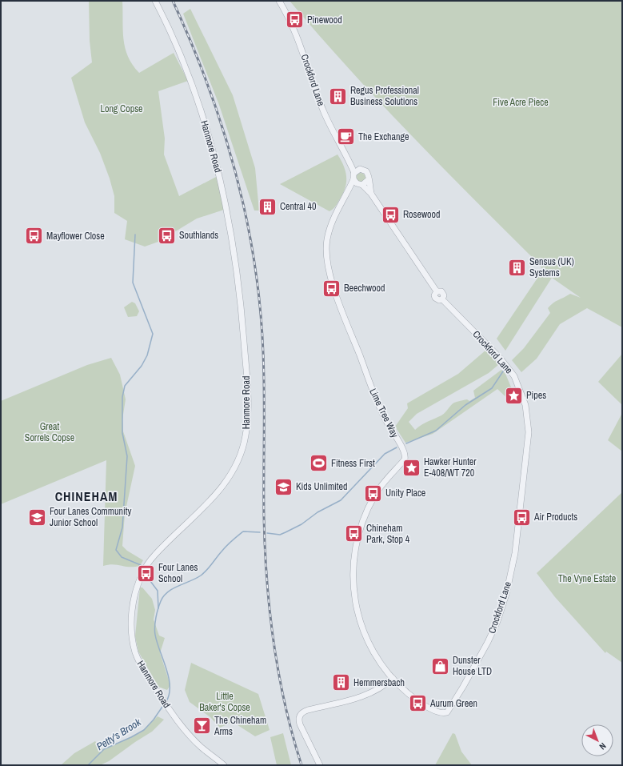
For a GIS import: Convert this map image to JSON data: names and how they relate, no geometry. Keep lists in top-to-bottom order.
{
  "streets": {
    "street": ["Crockford Lane", "Hanmore Road", "Lime Tree Way"]
  },
  "crossings": [
    ["Crockford Lane", "Lime Tree Way"]
  ],
  "districts": ["CHINEHAM"],
  "water": ["Petty's Brook"],
  "parks": [
    "Five Acre Piece",
    "Long Copse",
    "Great Sorrels Copse",
    "The Vyne Estate",
    "Little Baker's Copse"
  ],
  "places": {
    "bus stop": [
      "Pinewood",
      "Rosewood",
      "Southlands",
      "Mayflower Close",
      "Beechwood",
      "Unity Place",
      "Air Products",
      "Chineham Park, Stop 4",
      "Four Lanes School",
      "Aurum Green"
    ],
    "building": [
      "Regus Professional Business Solutions",
      "Central 40",
      "Sensus (UK) Systems",
      "Hemmersbach"
    ],
    "cafe": ["The Exchange"],
    "place": ["Pipes", "Hawker Hunter E-408/WT 720"],
    "sports": ["Fitness First"],
    "school or university": ["Kids Unlimited", "Four Lanes Community Junior School"],
    "shop": ["Dunster House LTD"],
    "bar": ["The Chineham Arms"]
  },
  "north": "bottom right"
}
